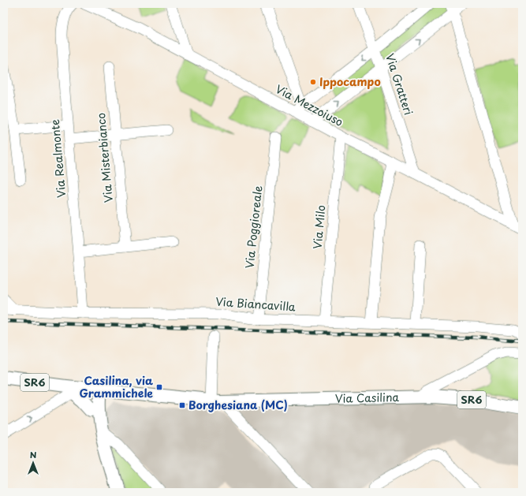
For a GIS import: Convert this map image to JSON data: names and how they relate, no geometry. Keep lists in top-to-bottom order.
{
  "streets": {
    "main road": ["SR6", "Via Casilina"],
    "street": [
      "Via Gratteri",
      "Via Mezzoiuso",
      "Via Misterbianco",
      "Via Realmonte",
      "Via Poggioreale",
      "Via Milo",
      "Via Biancavilla"
    ]
  },
  "crossings": [
    ["Via Gratteri", "Via Mezzoiuso"],
    ["Via Mezzoiuso", "Via Milo"],
    ["Via Realmonte", "Via Biancavilla"],
    ["Via Poggioreale", "Via Biancavilla"],
    ["Via Milo", "Via Biancavilla"]
  ],
  "places": {
    "other": ["Ippocampo"],
    "transit": ["Casilina, via Grammichele", "Borghesiana (MC)"]
  },
  "north": "top"
}
